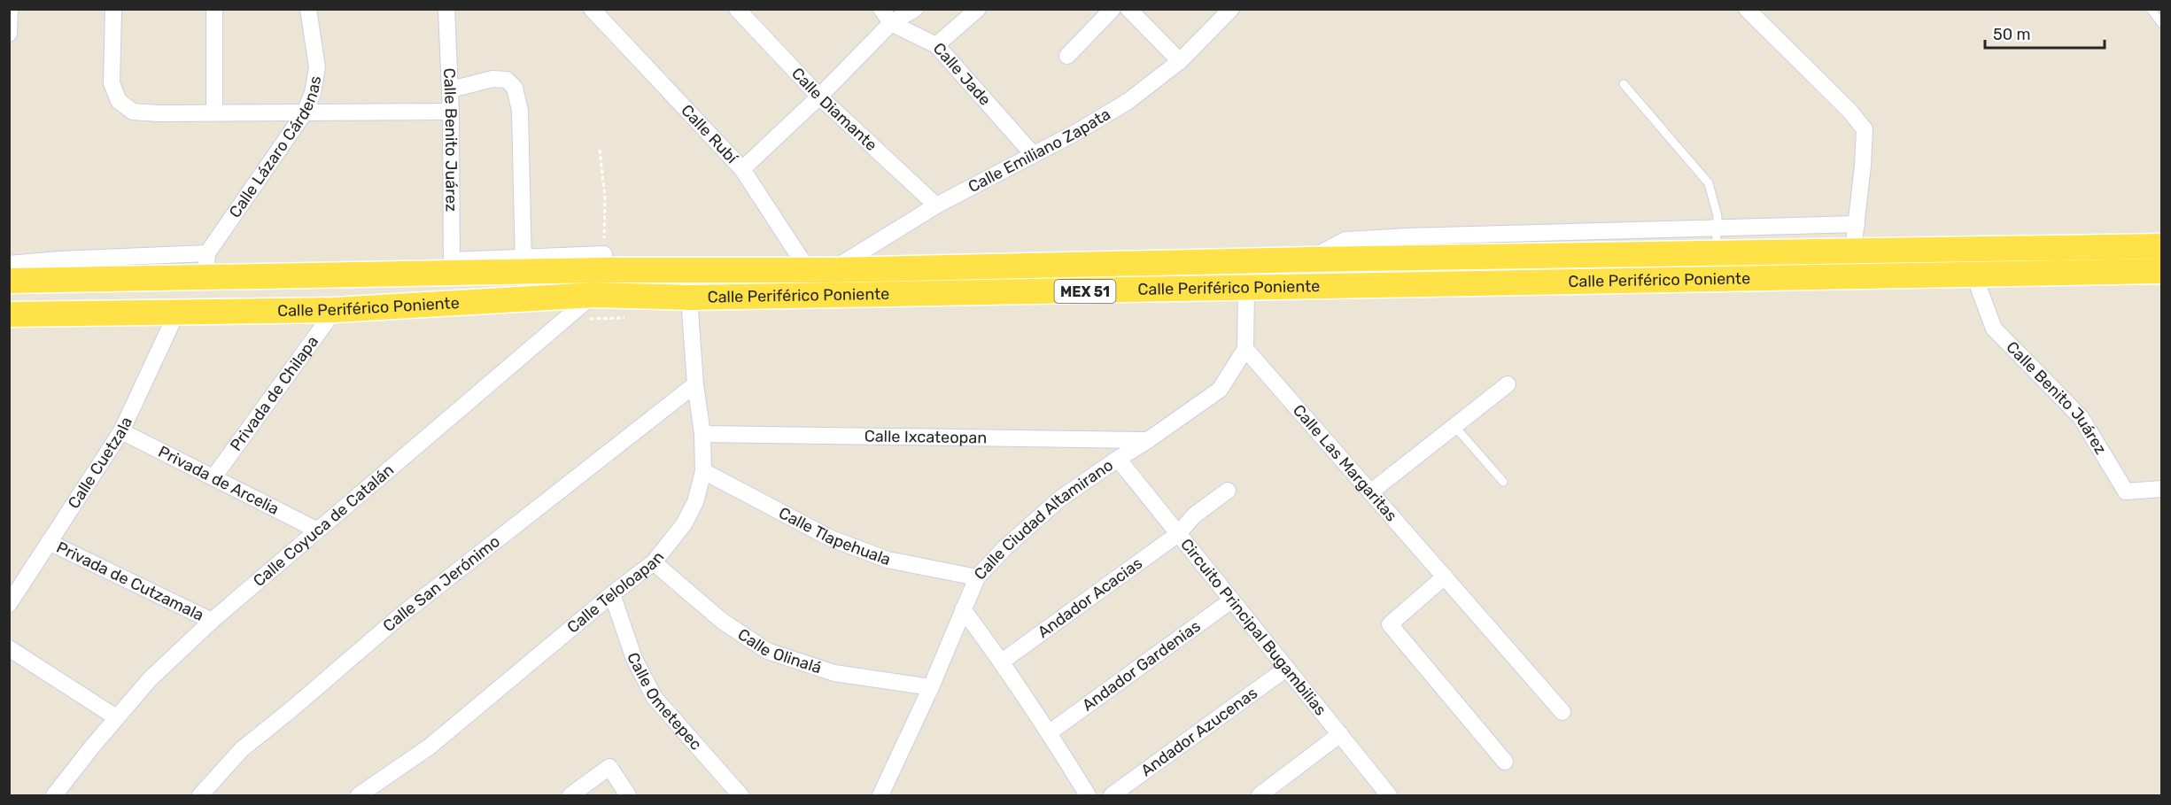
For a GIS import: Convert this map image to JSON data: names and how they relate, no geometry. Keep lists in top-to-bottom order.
{
  "streets": {
    "main road": ["Calle Periférico Poniente", "MEX 51"],
    "street": [
      "Calle Jade",
      "Calle Diamante",
      "Calle Rubí",
      "Calle Benito Juárez",
      "Calle Lázaro Cárdenas",
      "Calle Emiliano Zapata",
      "Privada de Chilapa",
      "Calle Ixcateopan",
      "Calle Cuetzala",
      "Calle Las Margaritas",
      "Privada de Arcelia",
      "Calle Ciudad Altamirano",
      "Calle Coyuca de Catalán",
      "Calle Tlapehuala",
      "Privada de Cutzamala",
      "Calle San Jerónimo",
      "Calle Teloloapan",
      "Andador Acacias",
      "Circuito Principal Bugambilias",
      "Calle Olinalá",
      "Andador Gardenias",
      "Calle Ometepec",
      "Andador Azucenas"
    ]
  },
  "crossings": [
    ["Calle Jade", "Calle Emiliano Zapata"],
    ["Calle Diamante", "Calle Emiliano Zapata"],
    ["Calle Rubí", "Calle Emiliano Zapata"],
    ["Calle Rubí", "Calle Periférico Poniente"],
    ["Calle Benito Juárez", "Calle Periférico Poniente"],
    ["Calle Lázaro Cárdenas", "Calle Periférico Poniente"],
    ["Calle Emiliano Zapata", "Calle Periférico Poniente"],
    ["Calle Periférico Poniente", "Privada de Chilapa"],
    ["Calle Periférico Poniente", "Calle Cuetzala"],
    ["Calle Periférico Poniente", "Calle Coyuca de Catalán"],
    ["Calle Periférico Poniente", "Calle Teloloapan"],
    ["Privada de Chilapa", "Privada de Arcelia"],
    ["Calle Ixcateopan", "Calle Ciudad Altamirano"],
    ["Calle Ixcateopan", "Calle Teloloapan"],
    ["Calle Cuetzala", "Privada de Arcelia"],
    ["Calle Cuetzala", "Privada de Cutzamala"],
    ["Calle Las Margaritas", "Calle Ciudad Altamirano"],
    ["Privada de Arcelia", "Calle Coyuca de Catalán"],
    ["Calle Ciudad Altamirano", "Calle Tlapehuala"],
    ["Calle Ciudad Altamirano", "Circuito Principal Bugambilias"],
    ["Calle Ciudad Altamirano", "Calle Olinalá"],
    ["Calle Coyuca de Catalán", "Privada de Cutzamala"],
    ["Calle Tlapehuala", "Calle Teloloapan"],
    ["Calle San Jerónimo", "Calle Teloloapan"],
    ["Calle Teloloapan", "Calle Olinalá"],
    ["Calle Teloloapan", "Calle Ometepec"],
    ["Andador Acacias", "Circuito Principal Bugambilias"],
    ["Circuito Principal Bugambilias", "Andador Gardenias"],
    ["Circuito Principal Bugambilias", "Andador Azucenas"]
  ],
  "scale_bar": "50 m"
}
